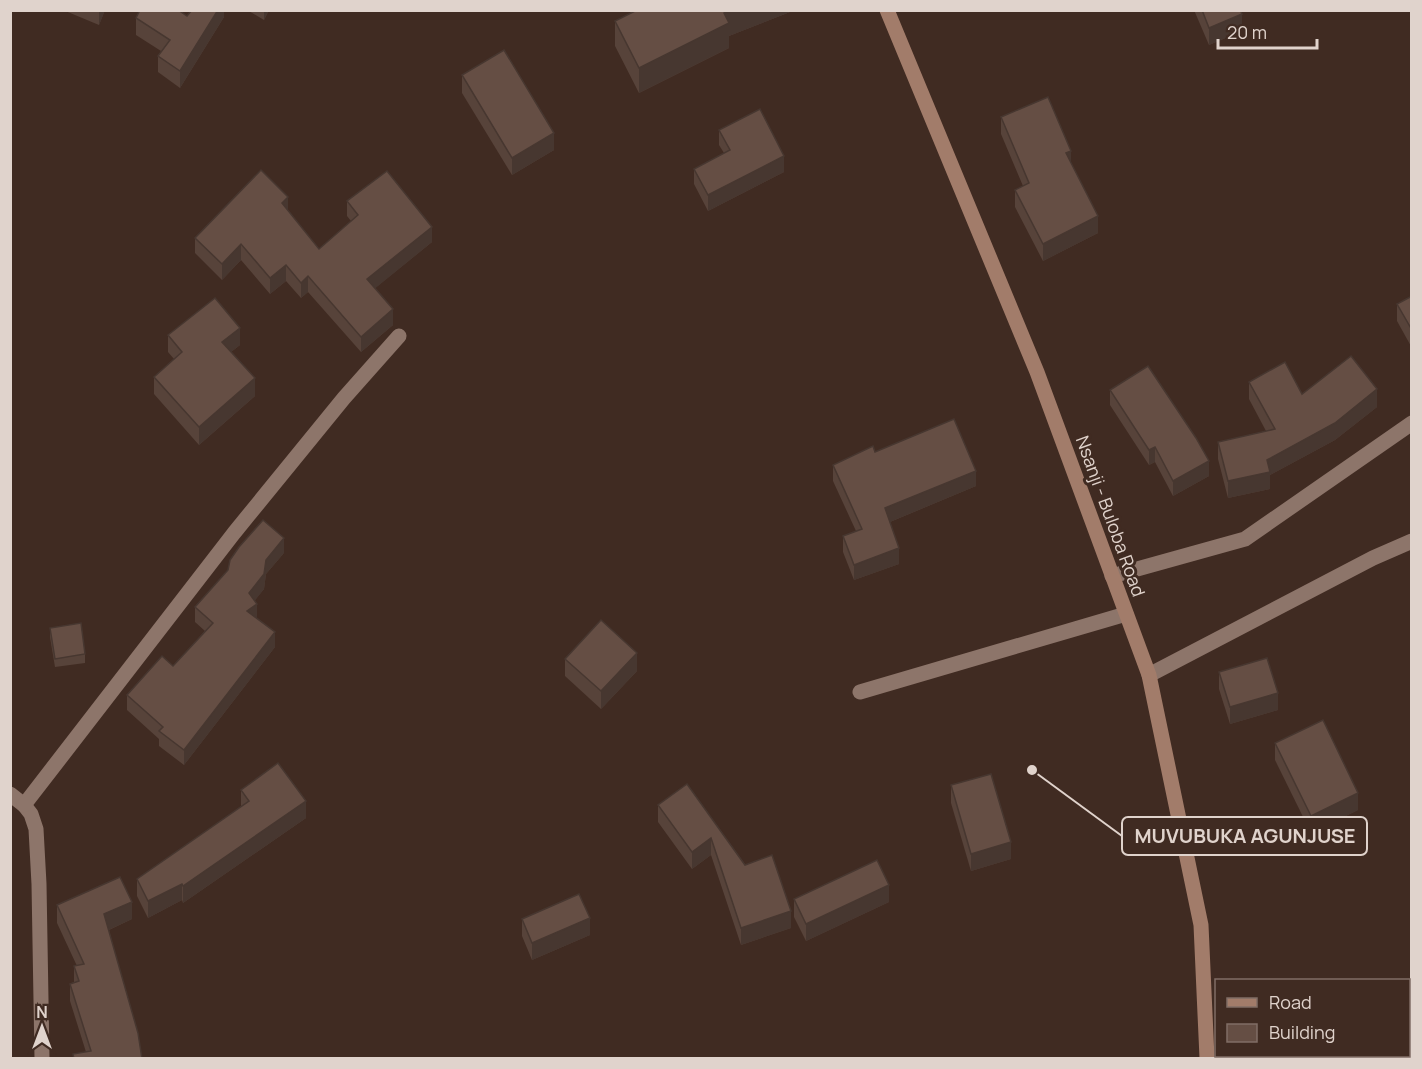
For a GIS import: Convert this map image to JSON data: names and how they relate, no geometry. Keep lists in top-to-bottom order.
{
  "streets": {
    "main road": ["Nsanji - Buloba Road"]
  },
  "places": ["MUVUBUKA AGUNJUSE"],
  "legend": ["Road", "Building"],
  "scale_bar": "20 m",
  "north": "top"
}
